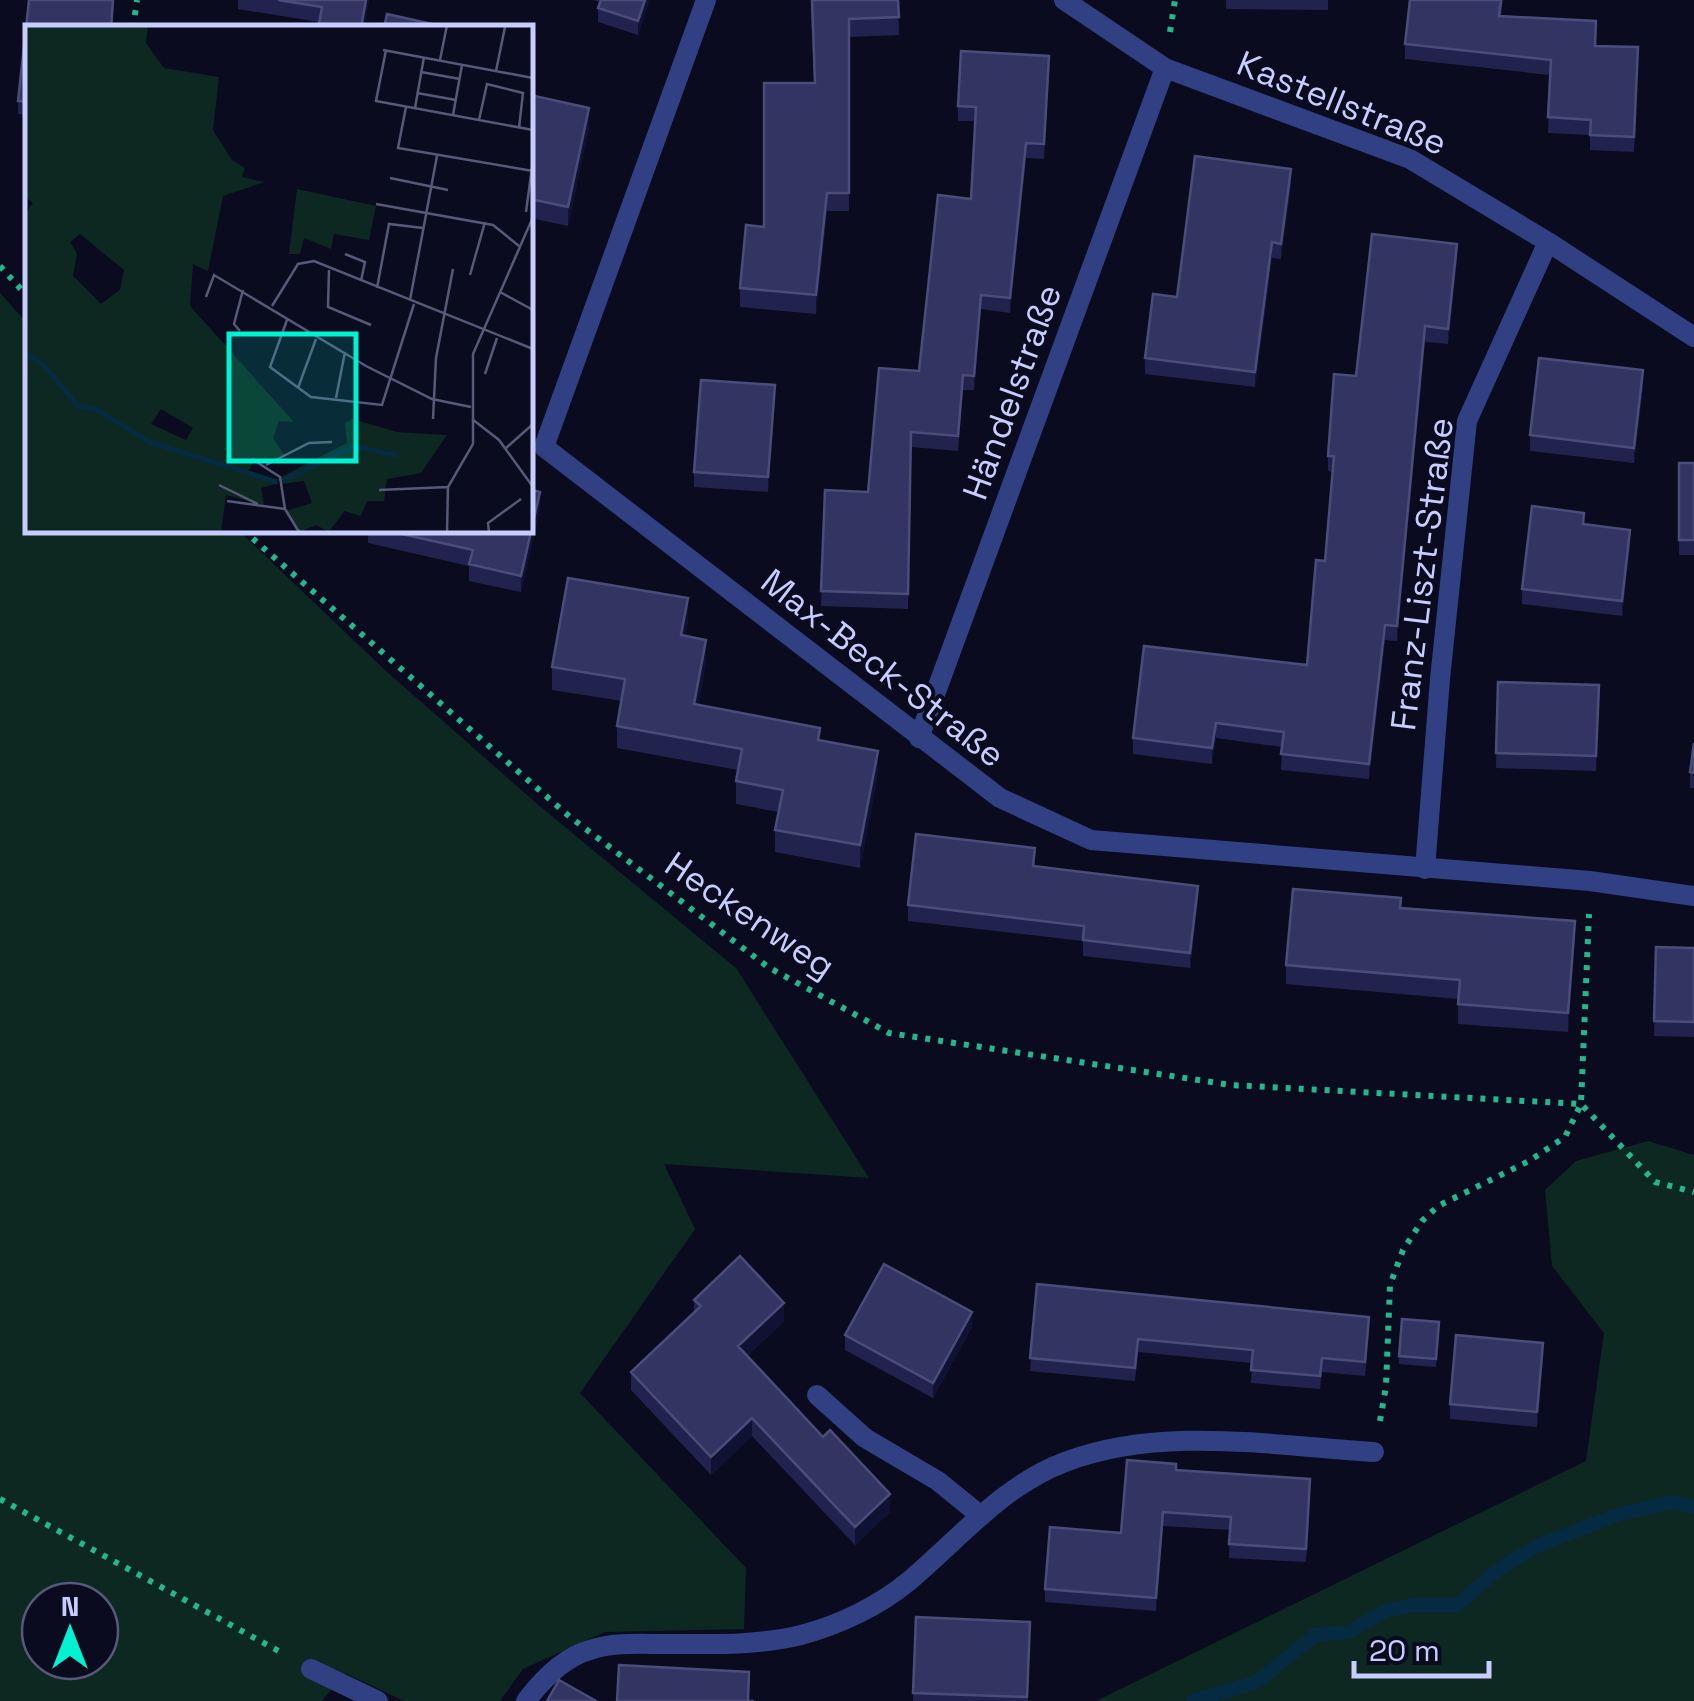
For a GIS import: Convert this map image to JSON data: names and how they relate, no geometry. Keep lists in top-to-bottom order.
{
  "streets": {
    "street": [
      "Kastellstraße",
      "Händelstraße",
      "Franz-Liszt-Straße",
      "Max-Beck-Straße"
    ],
    "path": ["Heckenweg"]
  },
  "crossings": [
    ["Kastellstraße", "Händelstraße"],
    ["Kastellstraße", "Franz-Liszt-Straße"],
    ["Händelstraße", "Max-Beck-Straße"],
    ["Franz-Liszt-Straße", "Max-Beck-Straße"]
  ],
  "scale_bar": "20 m",
  "north": "top"
}
